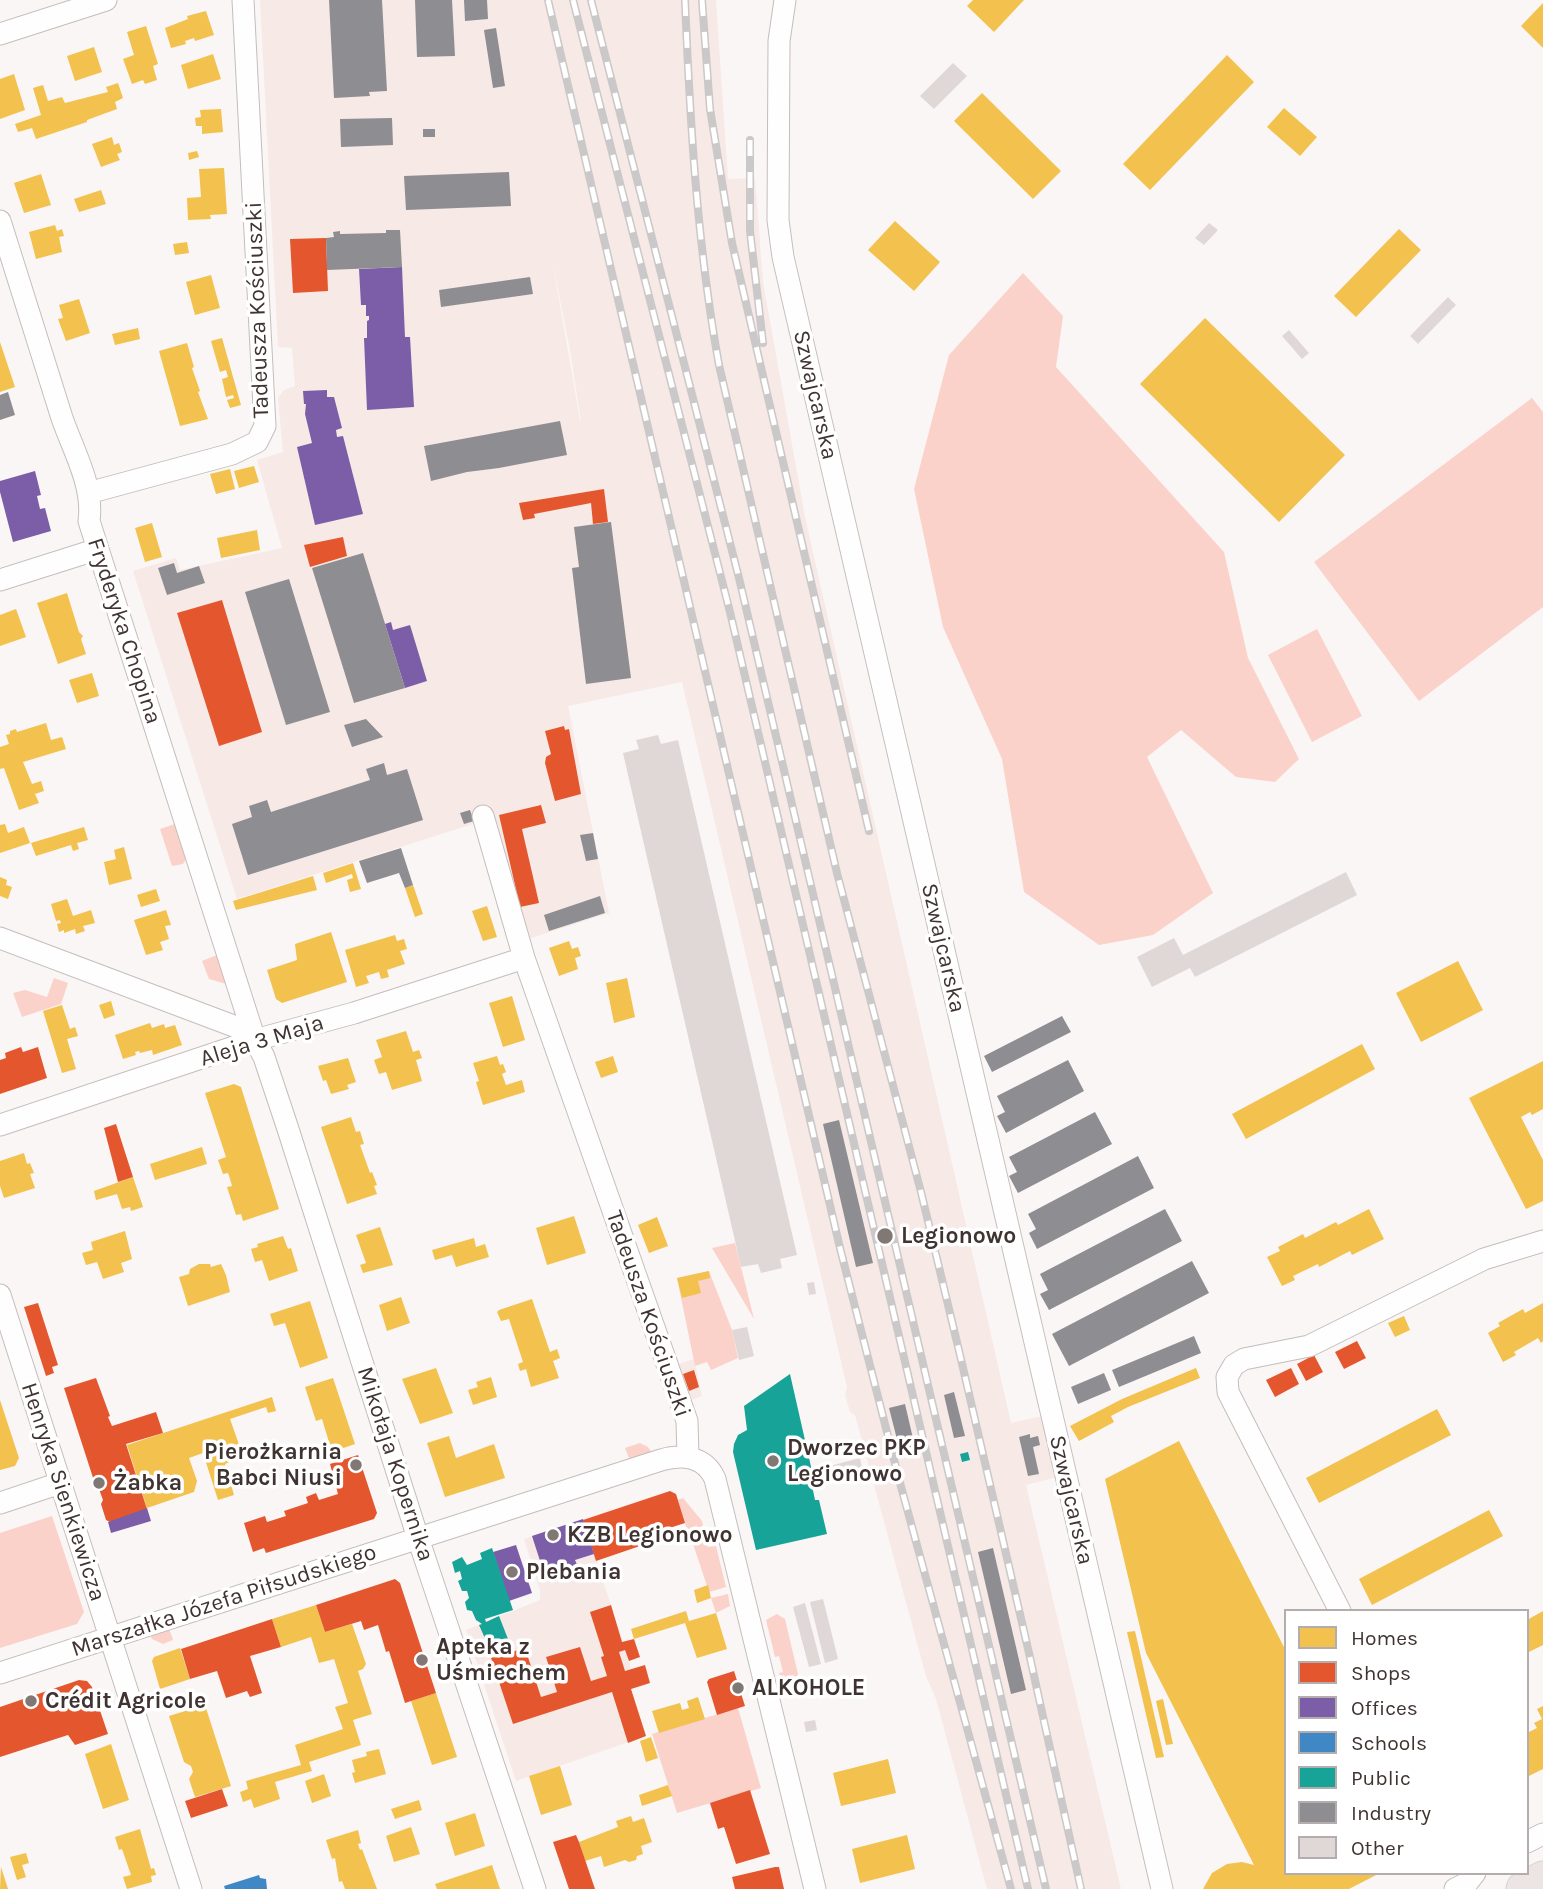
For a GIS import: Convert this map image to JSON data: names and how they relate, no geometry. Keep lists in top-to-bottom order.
{
  "streets": {
    "street": [
      "Tadeusza Kościuszki",
      "Szwajcarska",
      "Fryderyka Chopina",
      "Aleja 3 Maja",
      "Mikołaja Kopernika",
      "Henryka Sienkiewicza",
      "Marszałka Józefa Piłsudskiego"
    ]
  },
  "crossings": [
    ["Tadeusza Kościuszki", "Fryderyka Chopina"],
    ["Tadeusza Kościuszki", "Aleja 3 Maja"],
    ["Tadeusza Kościuszki", "Marszałka Józefa Piłsudskiego"],
    ["Fryderyka Chopina", "Aleja 3 Maja"],
    ["Fryderyka Chopina", "Mikołaja Kopernika"],
    ["Aleja 3 Maja", "Mikołaja Kopernika"],
    ["Mikołaja Kopernika", "Marszałka Józefa Piłsudskiego"],
    ["Henryka Sienkiewicza", "Marszałka Józefa Piłsudskiego"]
  ],
  "places": [
    "Legionowo",
    "Dworzec PKP Legionowo",
    "Pierożkarnia Babci Niusi",
    "Żabka",
    "KZB Legionowo",
    "Plebania",
    "Apteka z Uśmiechem",
    "ALKOHOLE",
    "Crédit Agricole"
  ],
  "legend": [
    "Homes",
    "Shops",
    "Offices",
    "Schools",
    "Public",
    "Industry",
    "Other"
  ]
}
